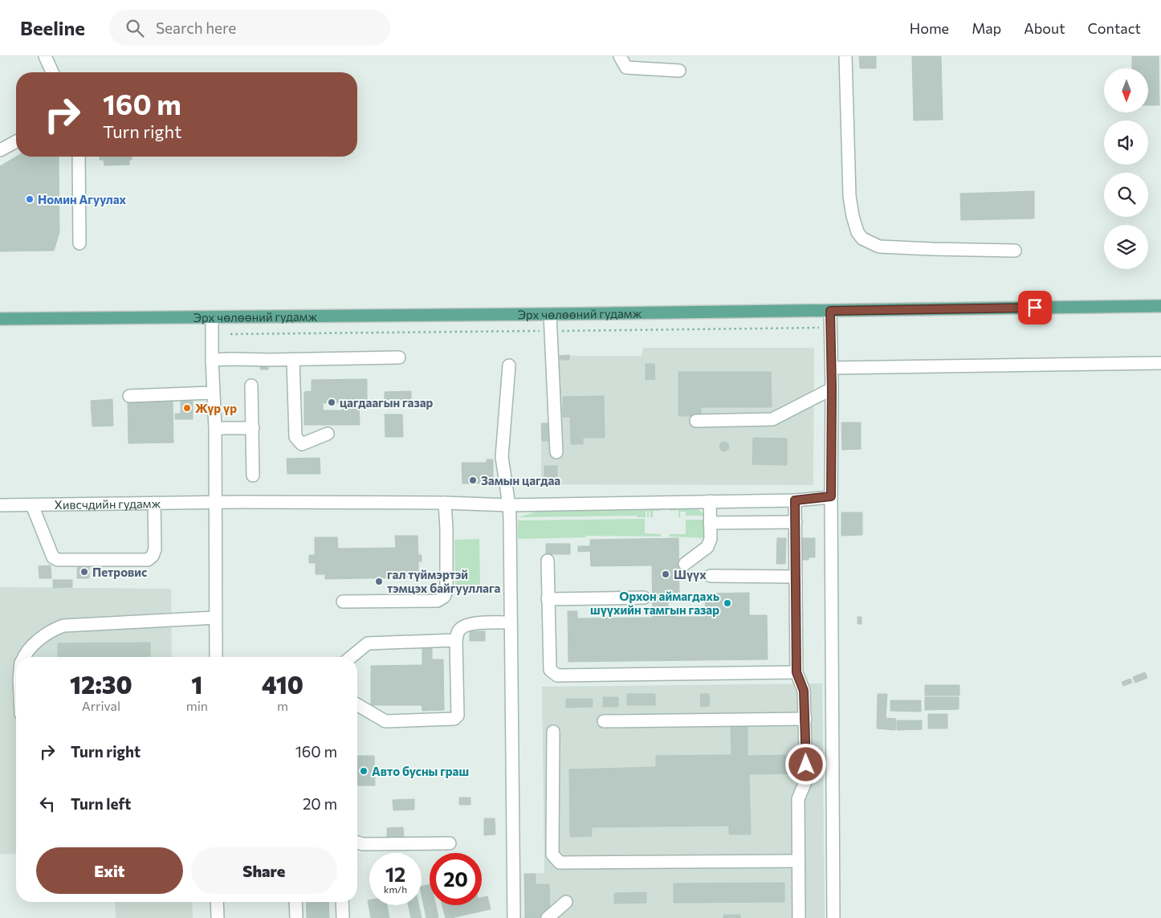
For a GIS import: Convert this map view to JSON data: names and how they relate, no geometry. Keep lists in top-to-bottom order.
{
  "streets": {
    "main road": ["Эрх чөлөөний гудамж"],
    "street": ["Хивсчдийн гудамж"]
  },
  "places": [
    "Номин Агуулах",
    "цагдаагын газар",
    "Жүр үр",
    "Замын цагдаа",
    "Петровис",
    "Шүүх",
    "гал түймэртэй тэмцэх байгууллага",
    "Орхон аймагдахь шүүхийн тамгын газар",
    "Авто бусны граш"
  ],
  "north": "bottom",
  "page": {
    "header": "Beeline",
    "search": "Search here",
    "nav": [
      "Home",
      "Map",
      "About",
      "Contact"
    ],
    "turn": ["160 m", "Turn right"],
    "eta": [
      "12:30",
      "Arrival",
      "1",
      "min",
      "410",
      "m"
    ],
    "list": [
      {
        "name": "Turn right",
        "value": "160 m"
      },
      {
        "name": "Turn left",
        "value": "20 m"
      }
    ],
    "buttons": ["Exit", "Share"],
    "speed": "12 km/h",
    "limit": "20"
  }
}
